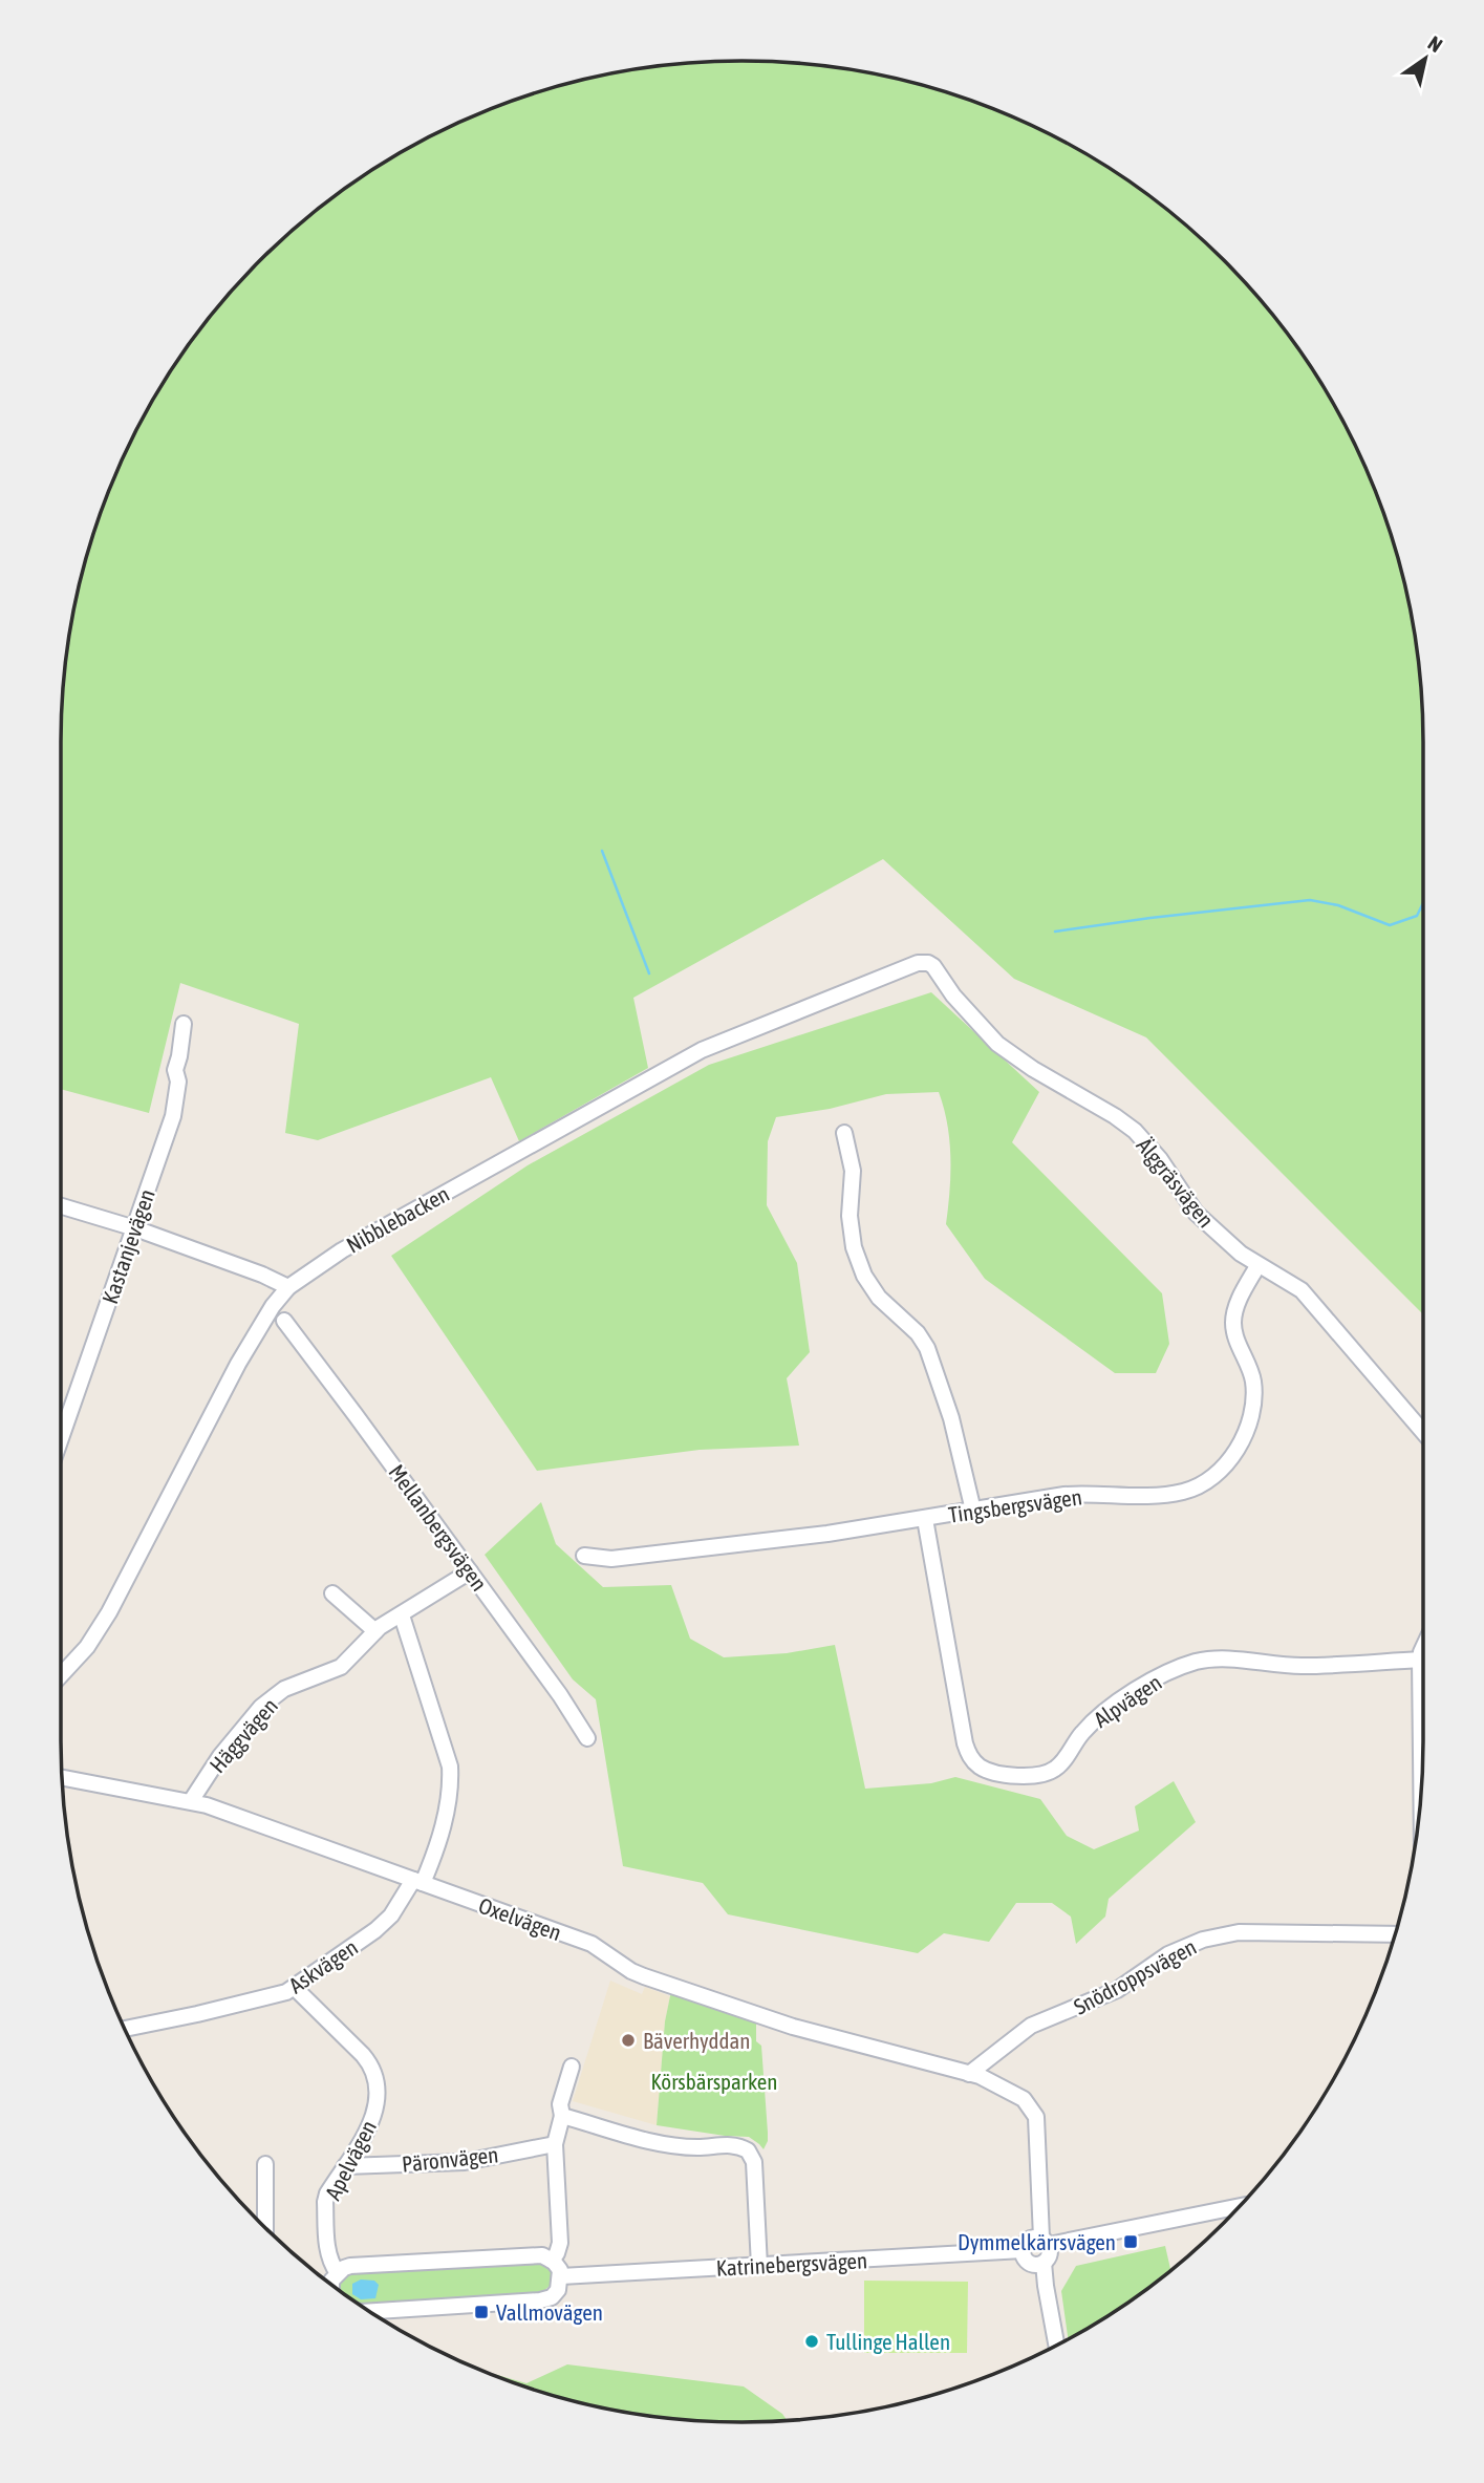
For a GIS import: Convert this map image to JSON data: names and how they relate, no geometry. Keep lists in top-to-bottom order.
{
  "streets": {
    "street": [
      "Älggräsvägen",
      "Nibblebacken",
      "Kastanjevägen",
      "Tingsbergsvägen",
      "Mellanbergsvägen",
      "Alpvägen",
      "Häggvägen",
      "Oxelvägen",
      "Askvägen",
      "Snödroppsvägen",
      "Päronvägen",
      "Apelvägen",
      "Katrinebergsvägen"
    ]
  },
  "crossings": [
    ["Älggräsvägen", "Nibblebacken"],
    ["Älggräsvägen", "Tingsbergsvägen"],
    ["Tingsbergsvägen", "Alpvägen"],
    ["Mellanbergsvägen", "Häggvägen"],
    ["Häggvägen", "Oxelvägen"],
    ["Häggvägen", "Askvägen"],
    ["Oxelvägen", "Askvägen"],
    ["Oxelvägen", "Snödroppsvägen"],
    ["Askvägen", "Apelvägen"],
    ["Päronvägen", "Apelvägen"]
  ],
  "parks": ["Körsbärsparken"],
  "places": {
    "other": ["Bäverhyddan", "Tullinge Hallen"],
    "transit": ["Dymmelkärrsvägen", "Vallmovägen"]
  },
  "north": "top right"
}
